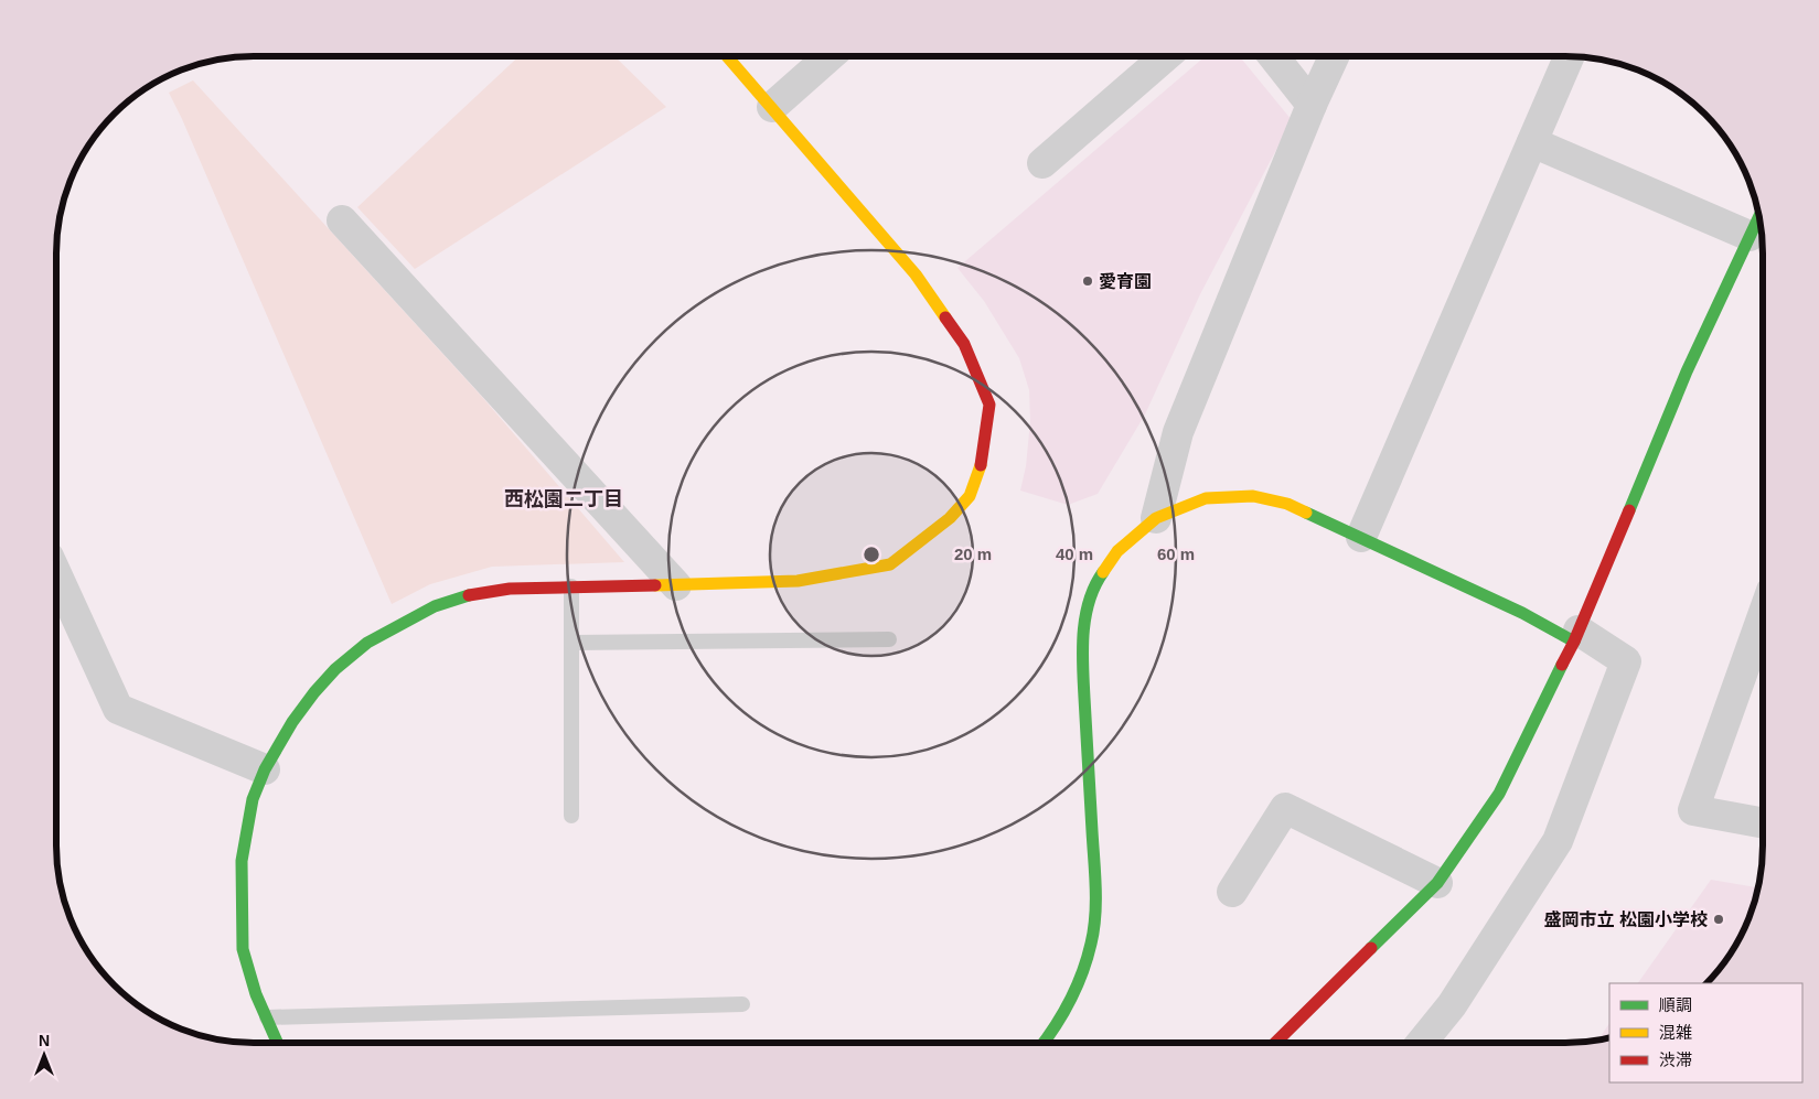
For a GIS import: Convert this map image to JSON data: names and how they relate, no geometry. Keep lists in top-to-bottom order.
{
  "districts": ["西松園二丁目"],
  "places": ["愛育園", "盛岡市立 松園小学校"],
  "legend": ["順調", "混雑", "渋滞"],
  "north": "top",
  "rings": ["20 m", "40 m", "60 m"]
}
